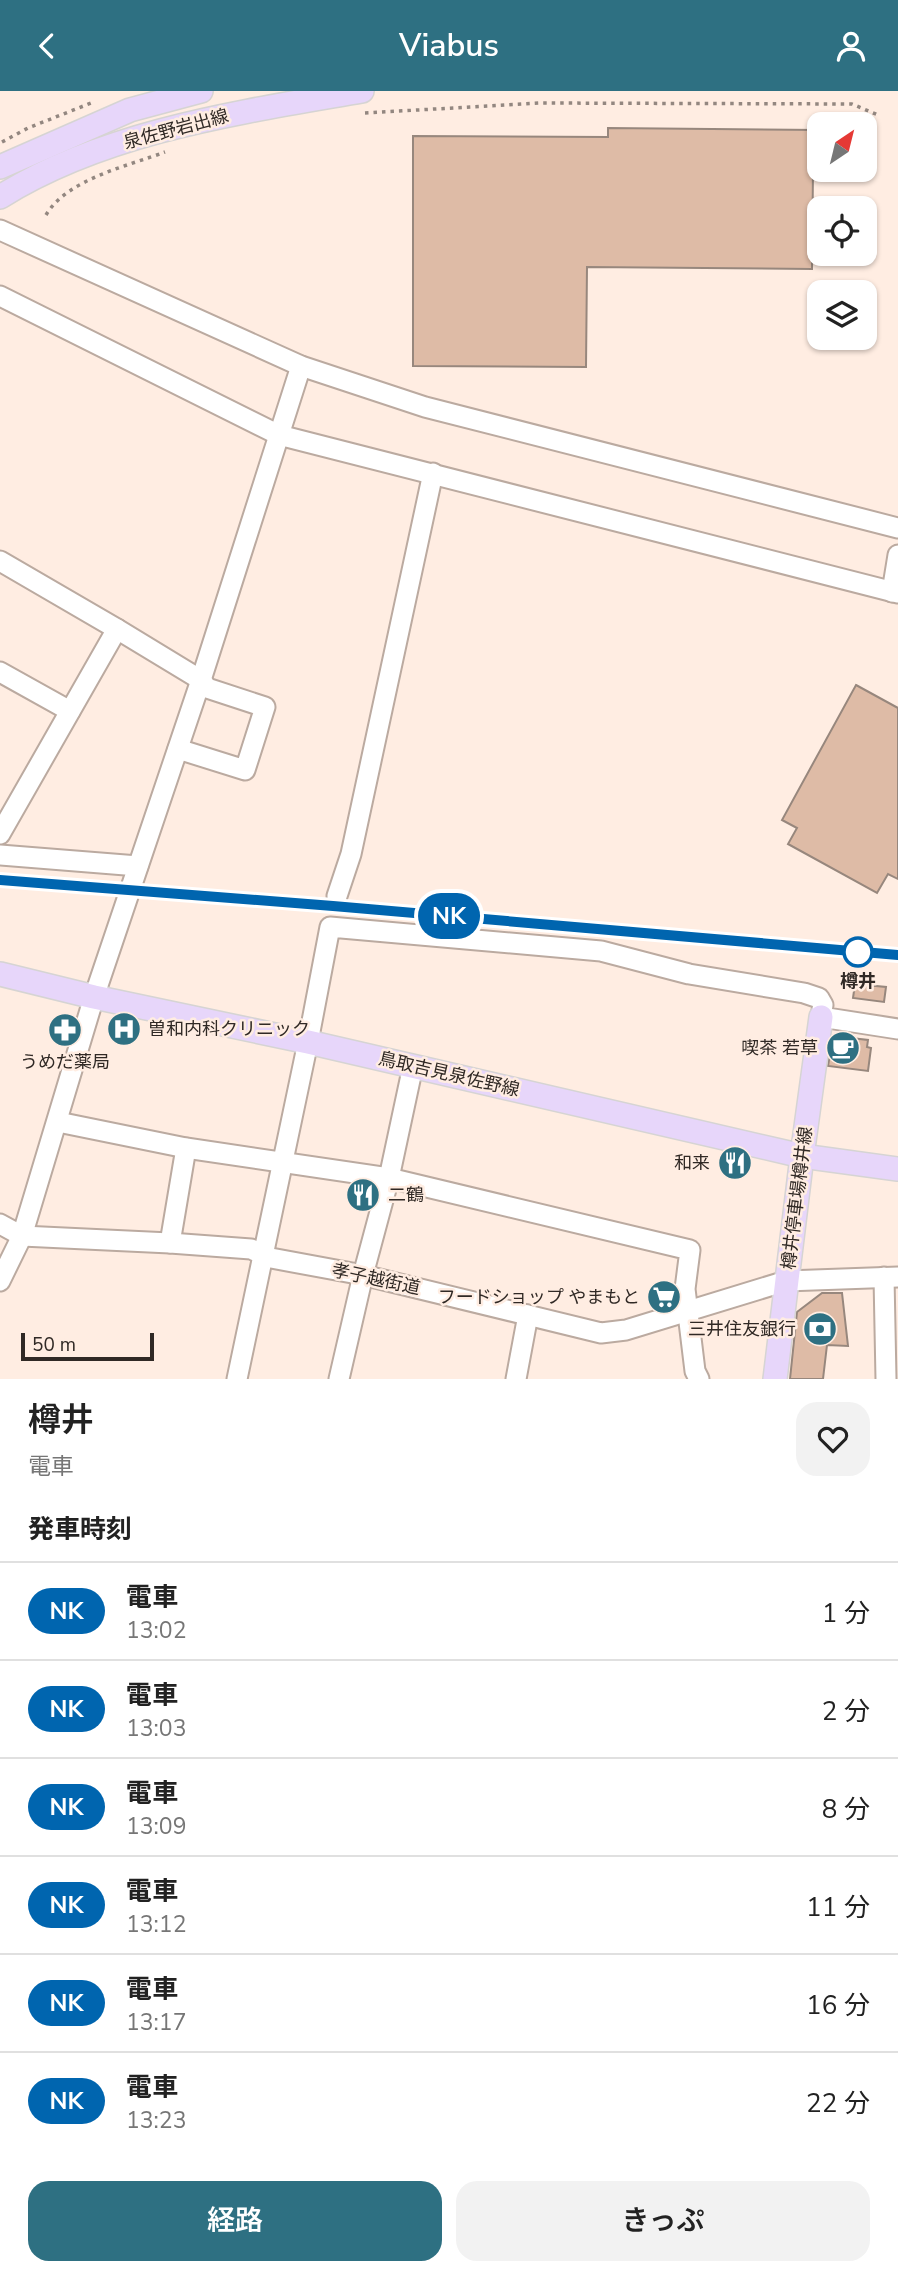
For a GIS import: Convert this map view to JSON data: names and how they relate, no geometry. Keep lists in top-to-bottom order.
{
  "streets": {
    "main road": ["泉佐野岩出線", "鳥取吉見泉佐野線", "樽井停車場樽井線"],
    "street": ["孝子越街道"]
  },
  "crossings": [
    ["鳥取吉見泉佐野線", "樽井停車場樽井線"],
    ["樽井停車場樽井線", "孝子越街道"]
  ],
  "places": {
    "other": ["樽井"],
    "hospital": ["曽和内科クリニック"],
    "pharmacy": ["うめだ薬局"],
    "cafe": ["喫茶 若草"],
    "restaurant": ["和来", "二鶴"],
    "supermarket": ["フードショップ やまもと"],
    "bank": ["三井住友銀行"]
  },
  "scale_bar": "50 m",
  "north": "top right",
  "page": {
    "header": "Viabus",
    "on_map": "NK",
    "scale": "50 m",
    "heading": [
      ["樽井", "電車"],
      "発車時刻"
    ],
    "list": [
      {
        "mark": "NK",
        "name": "電車",
        "note": "13:02",
        "value": "1 分"
      },
      {
        "mark": "NK",
        "name": "電車",
        "note": "13:03",
        "value": "2 分"
      },
      {
        "mark": "NK",
        "name": "電車",
        "note": "13:09",
        "value": "8 分"
      },
      {
        "mark": "NK",
        "name": "電車",
        "note": "13:12",
        "value": "11 分"
      },
      {
        "mark": "NK",
        "name": "電車",
        "note": "13:17",
        "value": "16 分"
      },
      {
        "mark": "NK",
        "name": "電車",
        "note": "13:23",
        "value": "22 分"
      }
    ],
    "buttons": ["経路", "きっぷ"]
  }
}
